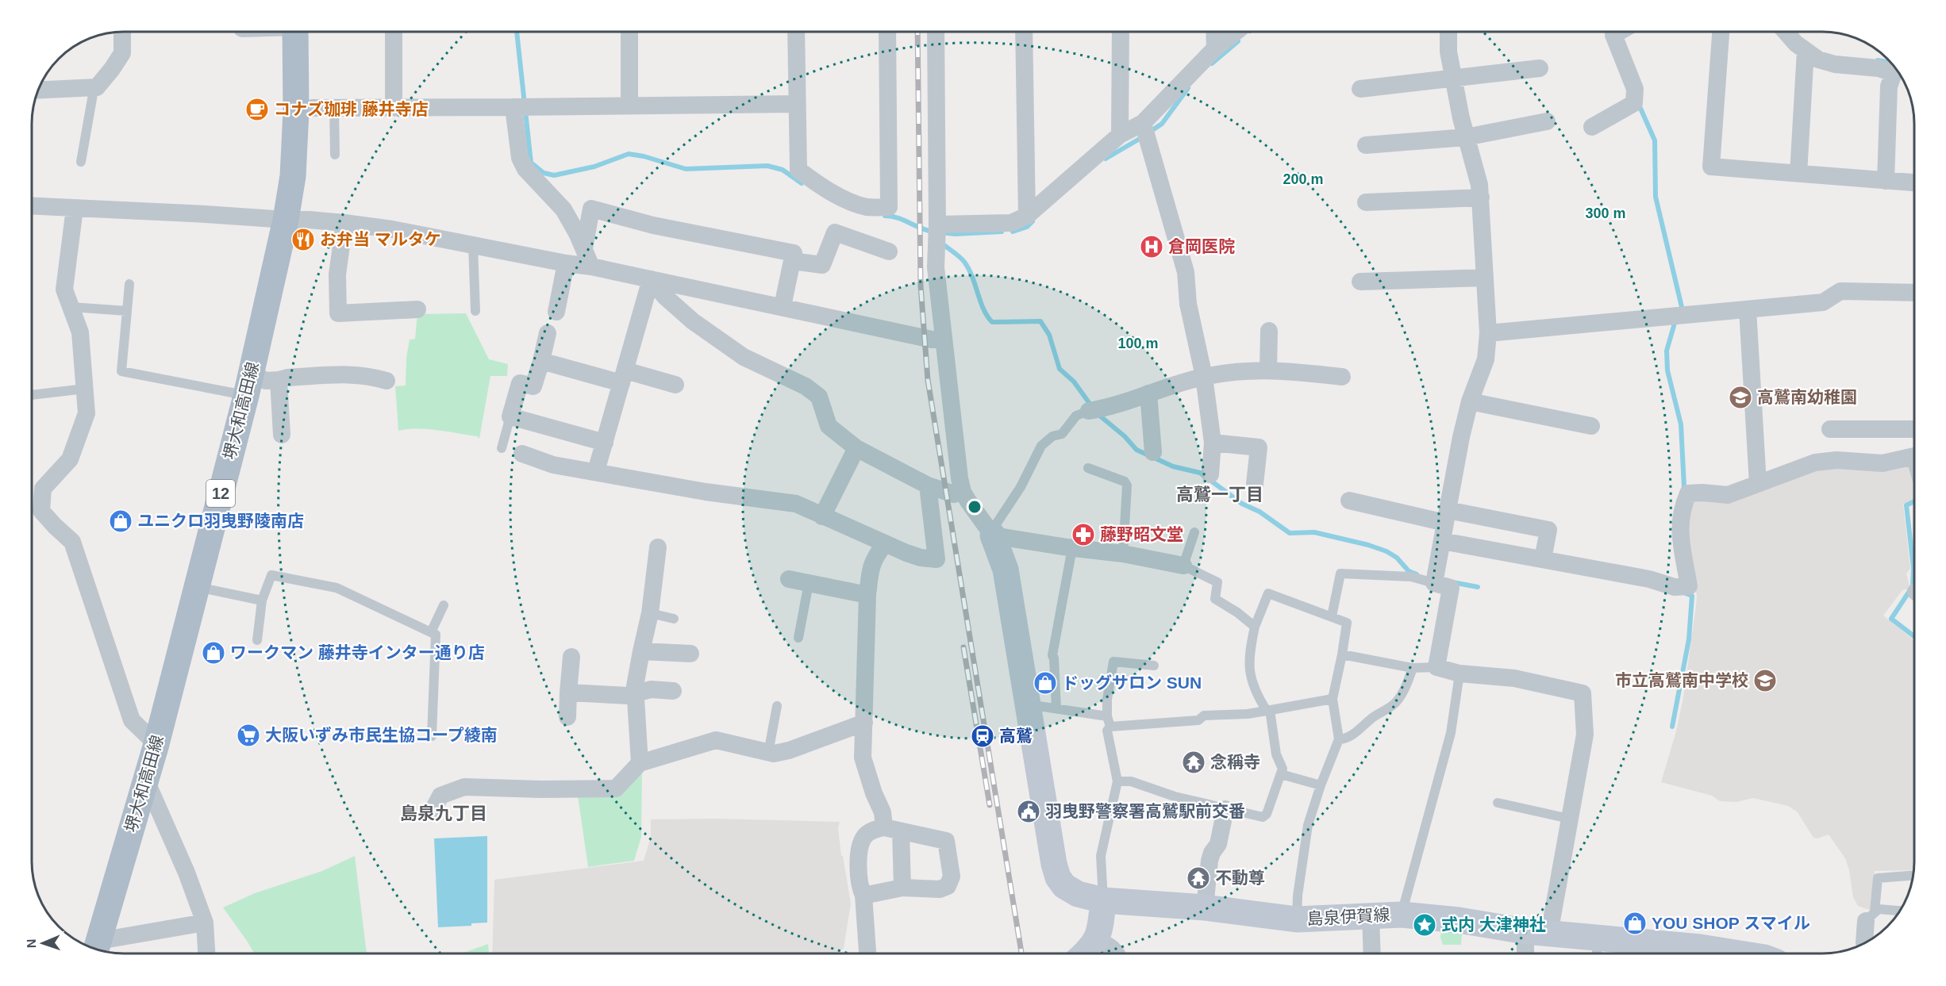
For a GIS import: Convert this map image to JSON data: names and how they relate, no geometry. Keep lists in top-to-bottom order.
{
  "streets": {
    "main road": ["堺大和高田線", "12", "島泉伊賀線"]
  },
  "districts": ["高鷲一丁目", "島泉九丁目"],
  "places": {
    "cafe": ["コナズ珈琲 藤井寺店"],
    "restaurant": ["お弁当 マルタケ"],
    "hospital": ["倉岡医院"],
    "school or university": ["高鷲南幼稚園", "市立高鷲南中学校"],
    "shop": [
      "ユニクロ羽曳野陵南店",
      "ワークマン 藤井寺インター通り店",
      "ドッグサロン SUN",
      "YOU SHOP スマイル"
    ],
    "pharmacy": ["藤野昭文堂"],
    "supermarket": ["大阪いずみ市民生協コープ綾南"],
    "station": ["高鷲"],
    "temple": ["念稱寺", "不動尊"],
    "public building": ["羽曳野警察署高鷲駅前交番"],
    "place": ["式内 大津神社"]
  },
  "north": "left",
  "rings": ["200 m", "300 m", "100 m"]
}
